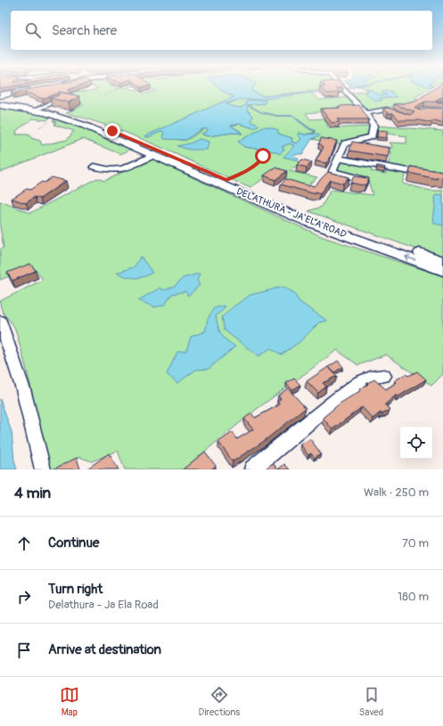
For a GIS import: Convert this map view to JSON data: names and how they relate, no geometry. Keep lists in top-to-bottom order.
{
  "streets": {
    "main road": ["DELATHURA - JA ELA ROAD"]
  },
  "page": {
    "search": "Search here",
    "heading": ["4 min", "Walk · 250 m"],
    "list": [
      ["Continue", "70 m"],
      ["Turn right", "Delathura - Ja Ela Road", "180 m"],
      "Arrive at destination"
    ],
    "nav": ["Map", "Directions", "Saved"]
  }
}
